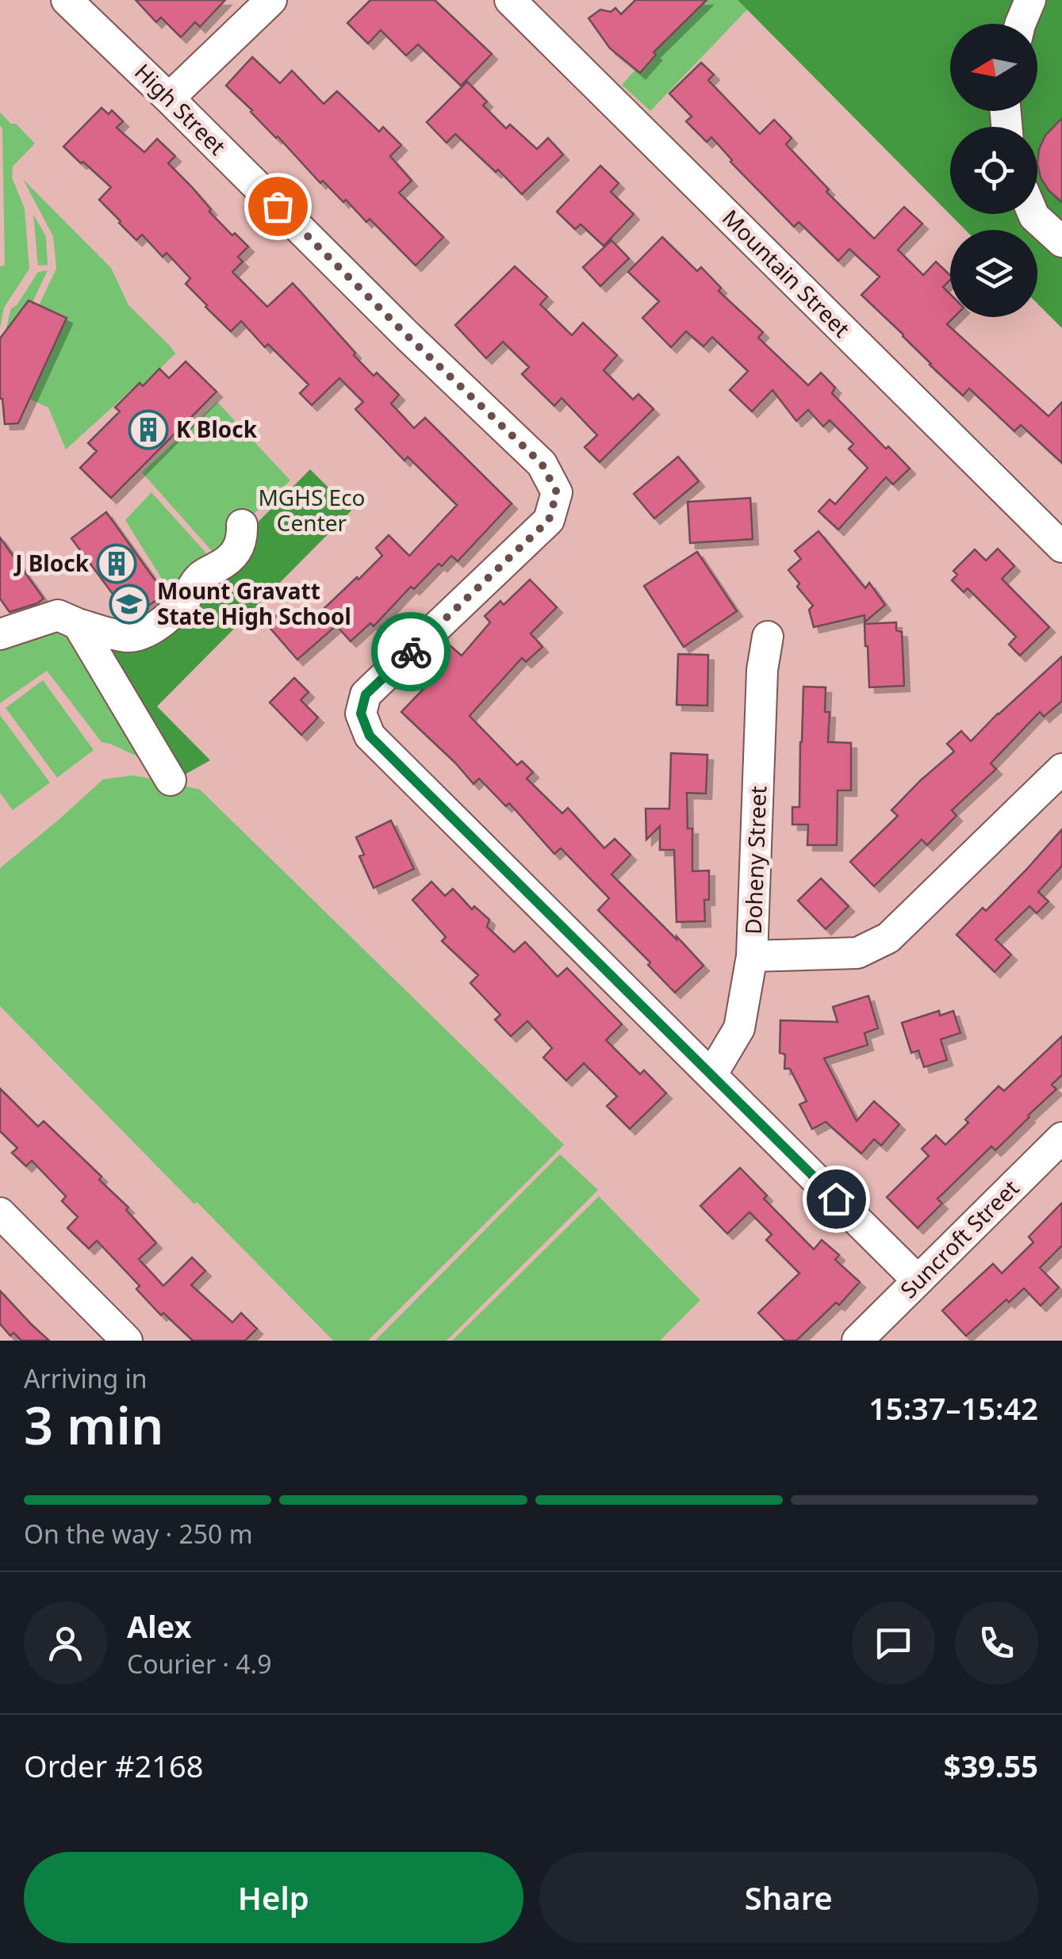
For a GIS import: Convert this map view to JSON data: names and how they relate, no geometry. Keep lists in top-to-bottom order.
{
  "streets": {
    "street": [
      "High Street",
      "Mountain Street",
      "Doheny Street",
      "Suncroft Street"
    ]
  },
  "crossings": [
    ["High Street", "Doheny Street"]
  ],
  "parks": ["MGHS Eco Center"],
  "places": {
    "building": ["K Block", "J Block"],
    "school or university": ["Mount Gravatt State High School"]
  },
  "north": "left",
  "page": {
    "heading": ["3 min", "Arriving in", "15:37–15:42"],
    "panel": [
      "Alex",
      "Courier · 4.9",
      "Order #2168",
      "$39.55"
    ],
    "bar": "On the way · 250 m",
    "buttons": ["Help", "Share"]
  }
}
